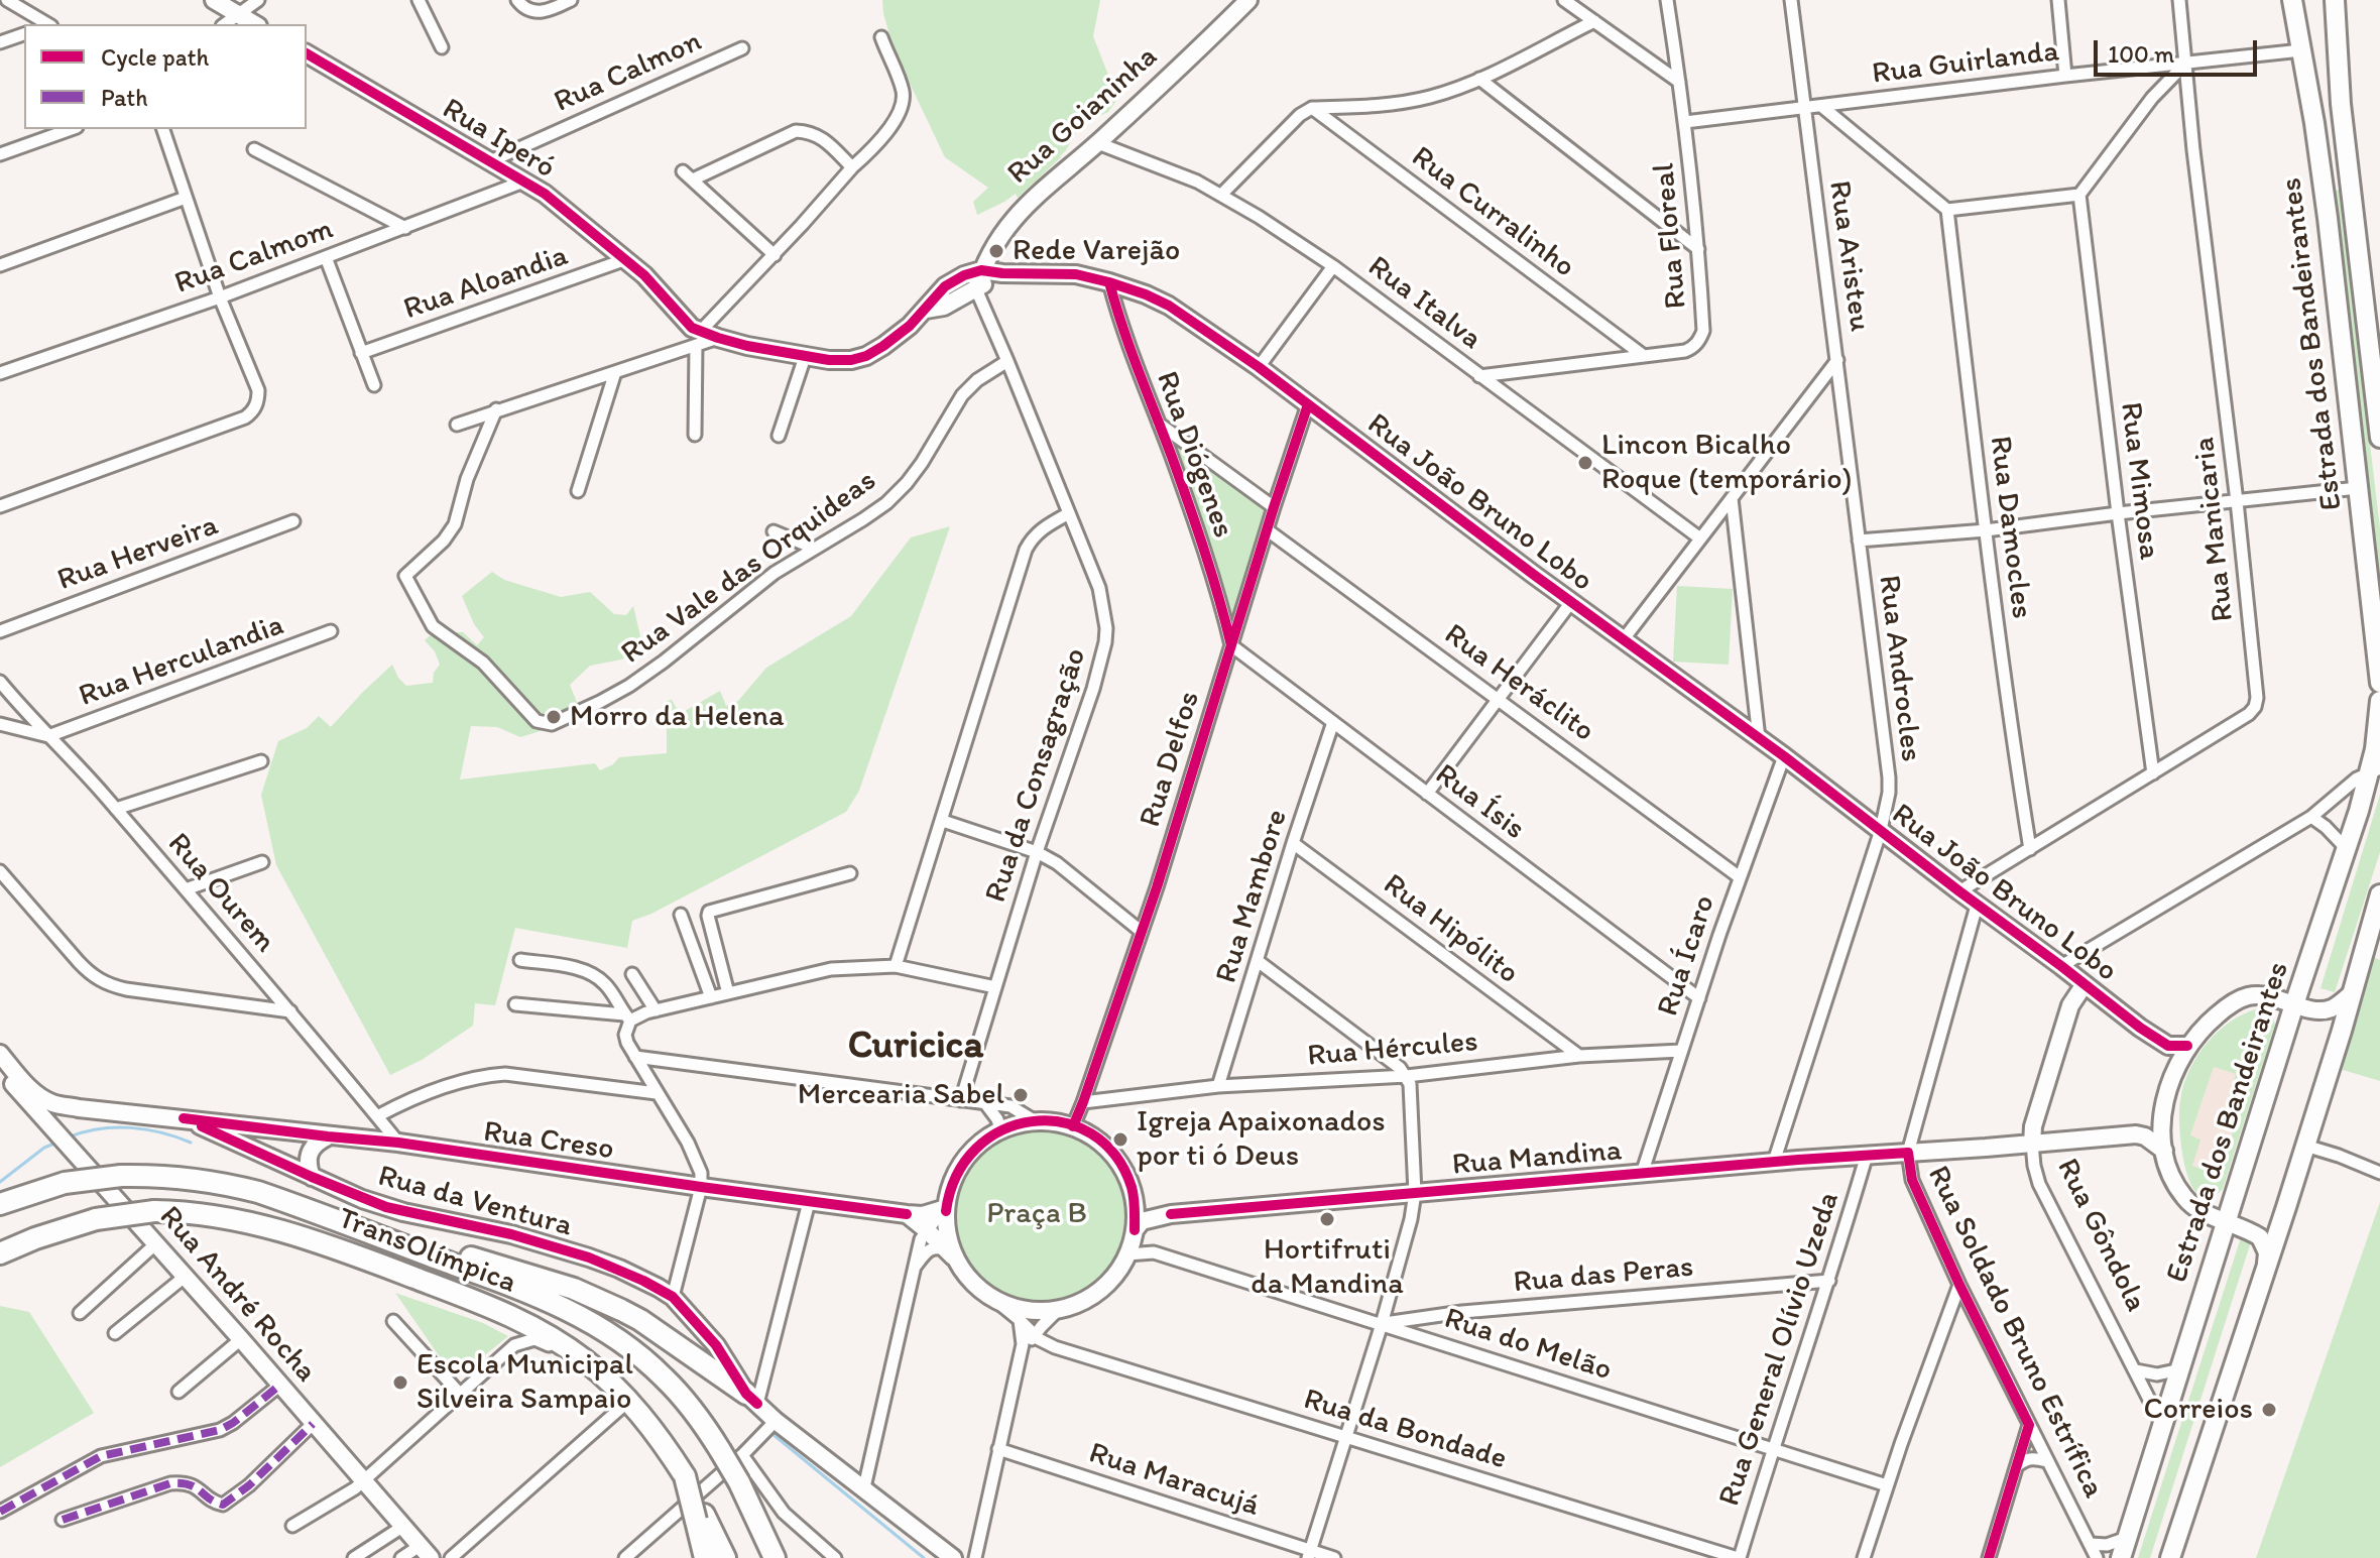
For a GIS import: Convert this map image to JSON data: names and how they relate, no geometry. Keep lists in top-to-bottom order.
{
  "streets": {
    "highway": ["TransOlímpica"],
    "main road": ["Estrada dos Bandeirantes"],
    "street": [
      "Rua Guirlanda",
      "Rua Calmon",
      "Rua Goianinha",
      "Rua Iperó",
      "Rua Curralinho",
      "Rua Floreal",
      "Rua Aristeu",
      "Rua Calmom",
      "Rua Aloandia",
      "Rua Italva",
      "Rua Diógenes",
      "Rua Mimosa",
      "Rua João Bruno Lobo",
      "Rua Damocles",
      "Rua Manicaria",
      "Rua Herveira",
      "Rua Vale das Orquideas",
      "Rua Herculandia",
      "Rua Androcles",
      "Rua Heráclito",
      "Rua Delfos",
      "Rua da Consagração",
      "Rua Ísis",
      "Rua Ourem",
      "Rua Mambore",
      "Rua Hipólito",
      "Rua Ícaro",
      "Rua Hércules",
      "Rua Creso",
      "Rua Mandina",
      "Rua da Ventura",
      "Rua Gôndola",
      "Rua das Peras",
      "Rua André Rocha",
      "Rua Soldado Bruno Estrífica",
      "Rua do Melão",
      "Rua General Olívio Uzeda",
      "Rua da Bondade",
      "Rua Maracujá"
    ]
  },
  "crossings": [
    ["Rua Guirlanda", "Rua Floreal"],
    ["Rua Guirlanda", "Rua Aristeu"],
    ["Rua Guirlanda", "Estrada dos Bandeirantes"],
    ["Rua Guirlanda", "Rua Manicaria"],
    ["Rua Calmon", "Rua Iperó"],
    ["Rua Goianinha", "Rua Italva"],
    ["Rua Goianinha", "Rua João Bruno Lobo"],
    ["Rua Goianinha", "Rua da Consagração"],
    ["Rua Iperó", "Rua Calmom"],
    ["Rua Iperó", "Rua Aloandia"],
    ["Rua Curralinho", "Rua Floreal"],
    ["Rua Floreal", "Rua Italva"],
    ["Rua Aristeu", "Rua Italva"],
    ["Rua Aristeu", "Rua João Bruno Lobo"],
    ["Rua Aristeu", "Rua Androcles"],
    ["Estrada dos Bandeirantes", "Rua Gôndola"],
    ["Estrada dos Bandeirantes", "Rua Soldado Bruno Estrífica"],
    ["Rua Diógenes", "Rua João Bruno Lobo"],
    ["Rua Diógenes", "Rua Delfos"],
    ["Rua Diógenes", "Rua Ísis"],
    ["Rua Mimosa", "Rua Manicaria"],
    ["Rua João Bruno Lobo", "Rua Manicaria"],
    ["Rua João Bruno Lobo", "Rua Androcles"],
    ["Rua João Bruno Lobo", "Rua Delfos"],
    ["Rua João Bruno Lobo", "Rua Ícaro"],
    ["Rua João Bruno Lobo", "Rua Gôndola"],
    ["Rua João Bruno Lobo", "Rua Soldado Bruno Estrífica"],
    ["Rua Damocles", "Rua Manicaria"],
    ["Rua Vale das Orquideas", "Rua da Consagração"],
    ["Rua Herculandia", "Rua Ourem"],
    ["Rua Androcles", "Rua Mandina"],
    ["Rua Heráclito", "Rua Delfos"],
    ["Rua Heráclito", "Rua Ícaro"],
    ["Rua Delfos", "Rua Ísis"],
    ["Rua Delfos", "Rua Hércules"],
    ["Rua Delfos", "Rua Creso"],
    ["Rua Delfos", "Rua Mandina"],
    ["Rua Delfos", "Rua do Melão"],
    ["Rua Delfos", "Rua da Bondade"],
    ["Rua Ísis", "Rua Mambore"],
    ["Rua Ísis", "Rua Ícaro"],
    ["Rua Ourem", "Rua Creso"],
    ["Rua Mambore", "Rua Hipólito"],
    ["Rua Mambore", "Rua Hércules"],
    ["Rua Hipólito", "Rua Hércules"],
    ["Rua Ícaro", "Rua Hércules"],
    ["Rua Ícaro", "Rua Mandina"],
    ["Rua Creso", "Rua Mandina"],
    ["Rua Creso", "Rua da Ventura"],
    ["Rua Creso", "Rua do Melão"],
    ["Rua Creso", "Rua da Bondade"],
    ["Rua Mandina", "Rua Gôndola"],
    ["Rua Mandina", "Rua Soldado Bruno Estrífica"],
    ["Rua Mandina", "Rua do Melão"],
    ["Rua Mandina", "Rua General Olívio Uzeda"],
    ["Rua Mandina", "Rua da Bondade"],
    ["Rua das Peras", "Rua do Melão"],
    ["Rua das Peras", "Rua General Olívio Uzeda"],
    ["Rua do Melão", "Rua General Olívio Uzeda"],
    ["Rua do Melão", "Rua da Bondade"],
    ["Rua General Olívio Uzeda", "Rua da Bondade"]
  ],
  "districts": ["Curicica"],
  "parks": ["Praça B"],
  "places": [
    "Rede Varejão",
    "Lincon Bicalho Roque (temporário)",
    "Morro da Helena",
    "Mercearia Sabel",
    "Igreja Apaixonados por ti ó Deus",
    "Hortifruti da Mandina",
    "Escola Municipal Silveira Sampaio",
    "Correios"
  ],
  "legend": ["Cycle path", "Path"],
  "scale_bar": "100 m"
}
